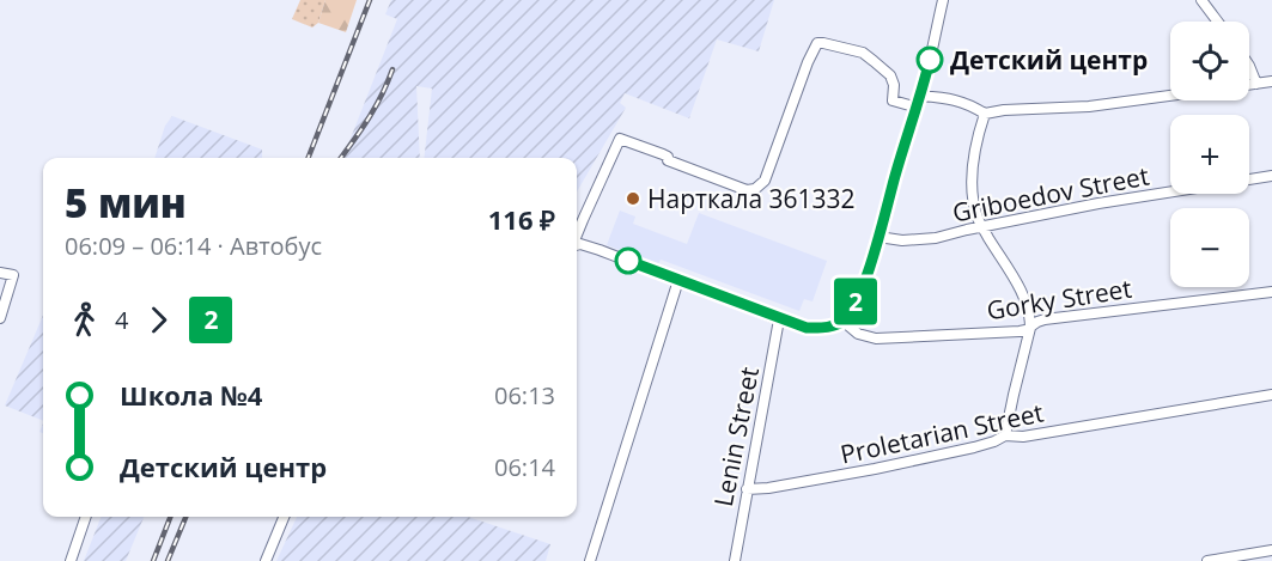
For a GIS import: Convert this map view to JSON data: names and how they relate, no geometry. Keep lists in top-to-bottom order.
{
  "streets": {
    "street": [
      "Griboedov Street",
      "Gorky Street",
      "Proletarian Street",
      "Lenin Street"
    ]
  },
  "crossings": [
    ["Proletarian Street", "Lenin Street"]
  ],
  "places": ["Детский центр", "Нарткала 361332"],
  "lines": ["bus line 2"],
  "page": {
    "on_map": "2",
    "map_buttons": ["+", "−"],
    "heading": ["5 мин", "06:09 – 06:14 · Автобус", "116 ₽"],
    "legs": ["4", "2"],
    "list": [
      {
        "name": "Школа №4",
        "value": "06:13"
      },
      {
        "name": "Детский центр",
        "value": "06:14"
      }
    ]
  }
}
